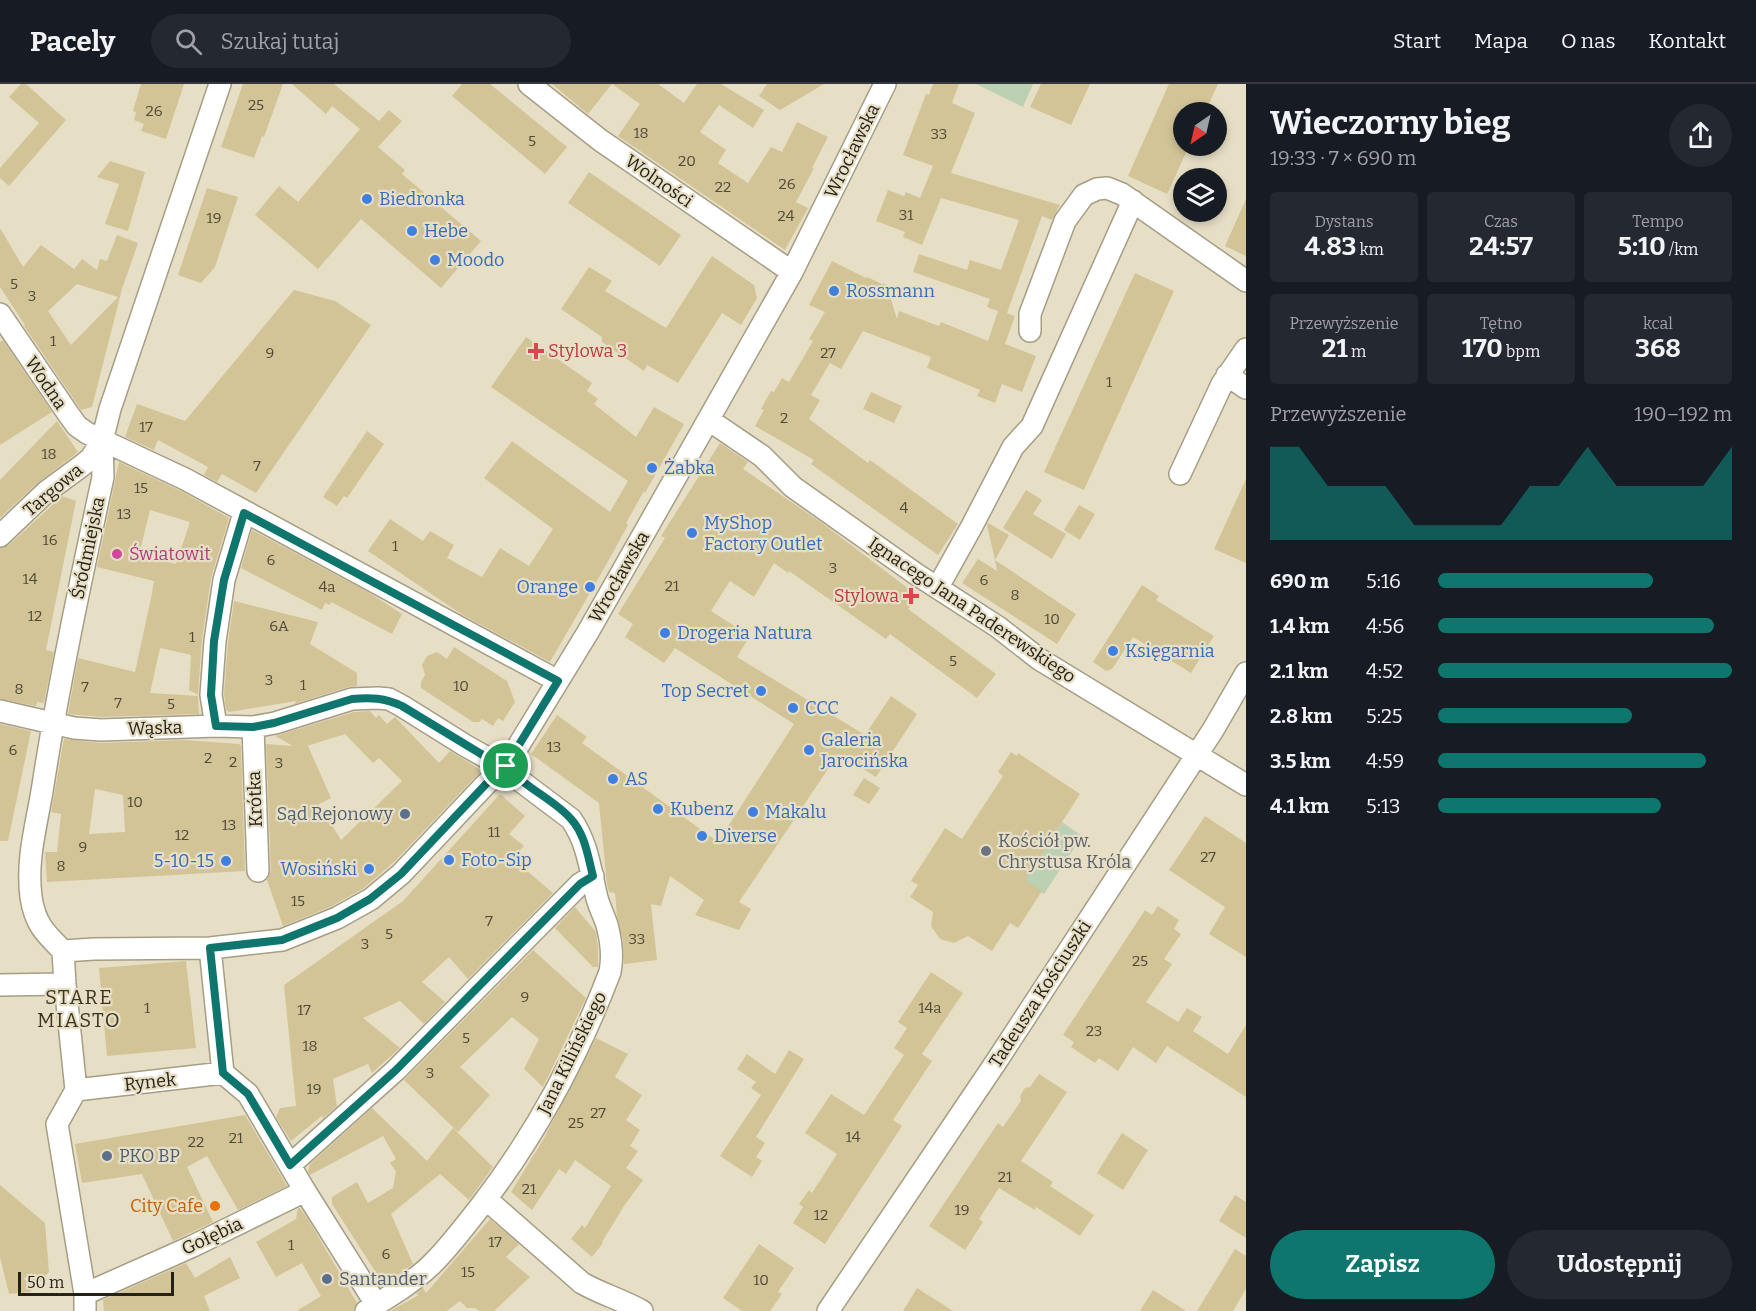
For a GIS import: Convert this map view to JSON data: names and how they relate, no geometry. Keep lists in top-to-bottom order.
{
  "streets": {
    "street": [
      "Wrocławska",
      "Wolności",
      "Wodna",
      "Targowa",
      "Śródmiejska",
      "Ignacego Jana Paderewskiego",
      "Wąska",
      "Krótka",
      "Tadeusza Kościuszki",
      "Jana Kilińskiego",
      "Rynek",
      "Gołębia"
    ]
  },
  "crossings": [
    ["Wrocławska", "Wolności"],
    ["Wrocławska", "Wodna"],
    ["Wrocławska", "Ignacego Jana Paderewskiego"],
    ["Wrocławska", "Wąska"],
    ["Wrocławska", "Jana Kilińskiego"],
    ["Wodna", "Targowa"],
    ["Wodna", "Śródmiejska"],
    ["Targowa", "Śródmiejska"],
    ["Śródmiejska", "Wąska"],
    ["Ignacego Jana Paderewskiego", "Tadeusza Kościuszki"],
    ["Wąska", "Krótka"],
    ["Wąska", "Jana Kilińskiego"]
  ],
  "districts": ["STARE MIASTO"],
  "places": {
    "other": [
      "Biedronka",
      "Hebe",
      "Moodo",
      "Rossmann",
      "Żabka",
      "MyShop Factory Outlet",
      "Światowit",
      "Orange",
      "Drogeria Natura",
      "Księgarnia",
      "Top Secret",
      "CCC",
      "Galeria Jarocińska",
      "AS",
      "Kubenz",
      "Makalu",
      "Sąd Rejonowy",
      "Diverse",
      "Kościół pw. Chrystusa Króla",
      "Foto-Sip",
      "5-10-15",
      "Wosiński",
      "PKO BP",
      "City Cafe",
      "Santander"
    ],
    "health": ["Stylowa 3", "Stylowa"]
  },
  "house_numbers": [
    "25",
    "26",
    "18",
    "33",
    "5",
    "20",
    "26",
    "22",
    "31",
    "24",
    "19",
    "5",
    "3",
    "1",
    "9",
    "27",
    "1",
    "2",
    "17",
    "18",
    "7",
    "15",
    "4",
    "13",
    "16",
    "1",
    "6",
    "3",
    "14",
    "6",
    "21",
    "4a",
    "8",
    "12",
    "10",
    "6A",
    "1",
    "5",
    "3",
    "1",
    "10",
    "7",
    "8",
    "7",
    "5",
    "13",
    "6",
    "2",
    "2",
    "3",
    "10",
    "13",
    "11",
    "12",
    "9",
    "27",
    "8",
    "15",
    "7",
    "5",
    "33",
    "3",
    "25",
    "9",
    "1",
    "14a",
    "17",
    "23",
    "5",
    "18",
    "3",
    "19",
    "27",
    "25",
    "14",
    "21",
    "22",
    "21",
    "21",
    "19",
    "12",
    "17",
    "1",
    "6",
    "15",
    "10"
  ],
  "scale_bar": "50 m",
  "north": "bottom left",
  "page": {
    "header": "Pacely",
    "search": "Szukaj tutaj",
    "nav": [
      "Start",
      "Mapa",
      "O nas",
      "Kontakt"
    ],
    "heading": ["Wieczorny bieg", "19:33 · 7 × 690 m"],
    "stats": [
      ["Dystans", "4.83 km"],
      ["Czas", "24:57"],
      ["Tempo", "5:10 /km"],
      ["Przewyższenie", "21 m"],
      ["Tętno", "170 bpm"],
      ["kcal", "368"]
    ],
    "chart": ["Przewyższenie", "190–192 m"],
    "list": [
      {
        "name": "690 m",
        "note": "5:16"
      },
      {
        "name": "1.4 km",
        "note": "4:56"
      },
      {
        "name": "2.1 km",
        "note": "4:52"
      },
      {
        "name": "2.8 km",
        "note": "5:25"
      },
      {
        "name": "3.5 km",
        "note": "4:59"
      },
      {
        "name": "4.1 km",
        "note": "5:13"
      }
    ],
    "buttons": ["Zapisz", "Udostępnij"],
    "scale": "50 m"
  }
}
